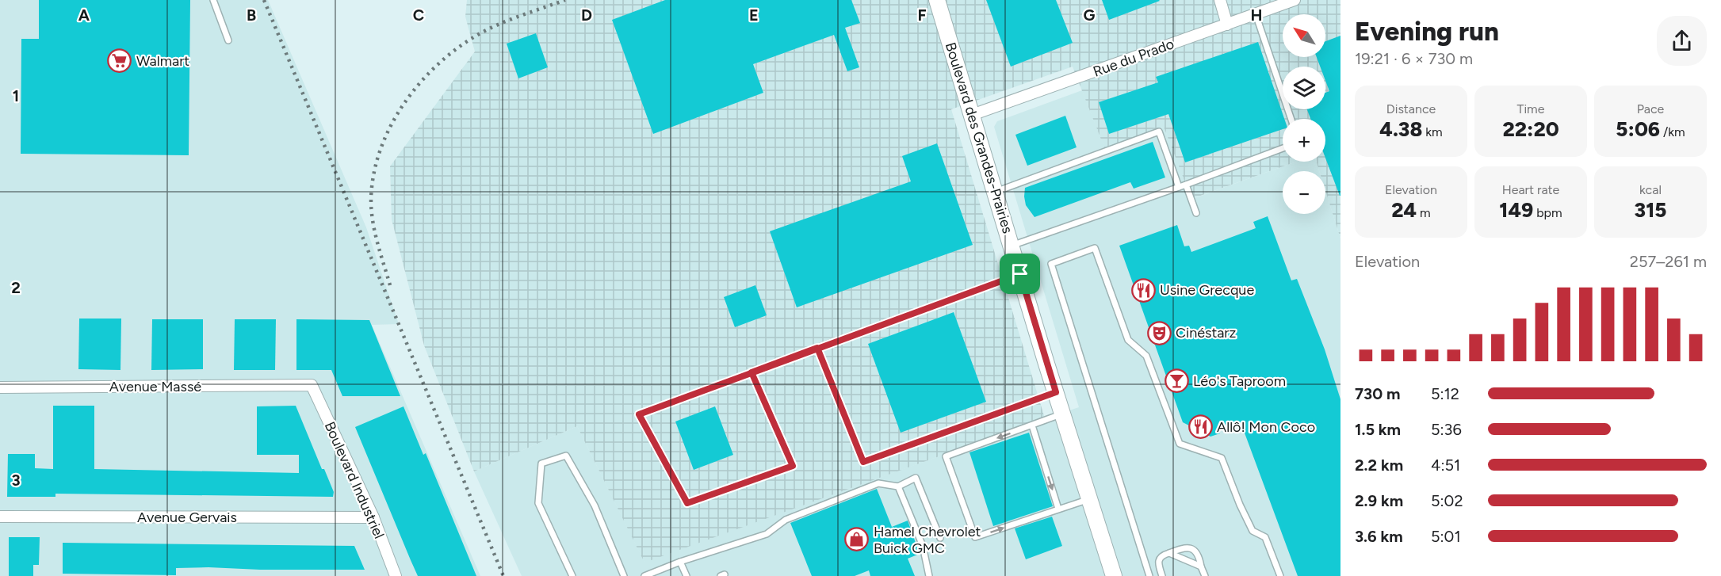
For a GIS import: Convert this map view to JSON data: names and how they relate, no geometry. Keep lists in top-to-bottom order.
{
  "streets": {
    "main road": ["Boulevard des Grandes-Prairies"],
    "street": [
      "Rue du Prado",
      "Avenue Massé",
      "Boulevard Industriel",
      "Avenue Gervais"
    ]
  },
  "crossings": [
    ["Rue du Prado", "Boulevard des Grandes-Prairies"],
    ["Avenue Massé", "Boulevard Industriel"],
    ["Boulevard Industriel", "Avenue Gervais"]
  ],
  "places": {
    "supermarket": ["Walmart"],
    "restaurant": ["Usine Grecque", "Allô! Mon Coco"],
    "theatre": ["Cinéstarz"],
    "bar": ["Léo's Taproom"],
    "shop": ["Hamel Chevrolet Buick GMC"]
  },
  "north": "top left",
  "page": {
    "heading": ["Evening run", "19:21 · 6 × 730 m"],
    "map_buttons": ["+", "−"],
    "stats": [
      ["Distance", "4.38 km"],
      ["Time", "22:20"],
      ["Pace", "5:06 /km"],
      ["Elevation", "24 m"],
      ["Heart rate", "149 bpm"],
      ["kcal", "315"]
    ],
    "chart": ["Elevation", "257–261 m"],
    "list": [
      {
        "name": "730 m",
        "note": "5:12"
      },
      {
        "name": "1.5 km",
        "note": "5:36"
      },
      {
        "name": "2.2 km",
        "note": "4:51"
      },
      {
        "name": "2.9 km",
        "note": "5:02"
      },
      {
        "name": "3.6 km",
        "note": "5:01"
      }
    ]
  },
  "grid": {
    "columns": [
      "A",
      "B",
      "C",
      "D",
      "E",
      "F",
      "G",
      "H"
    ],
    "rows": ["1", "2", "3"]
  }
}
